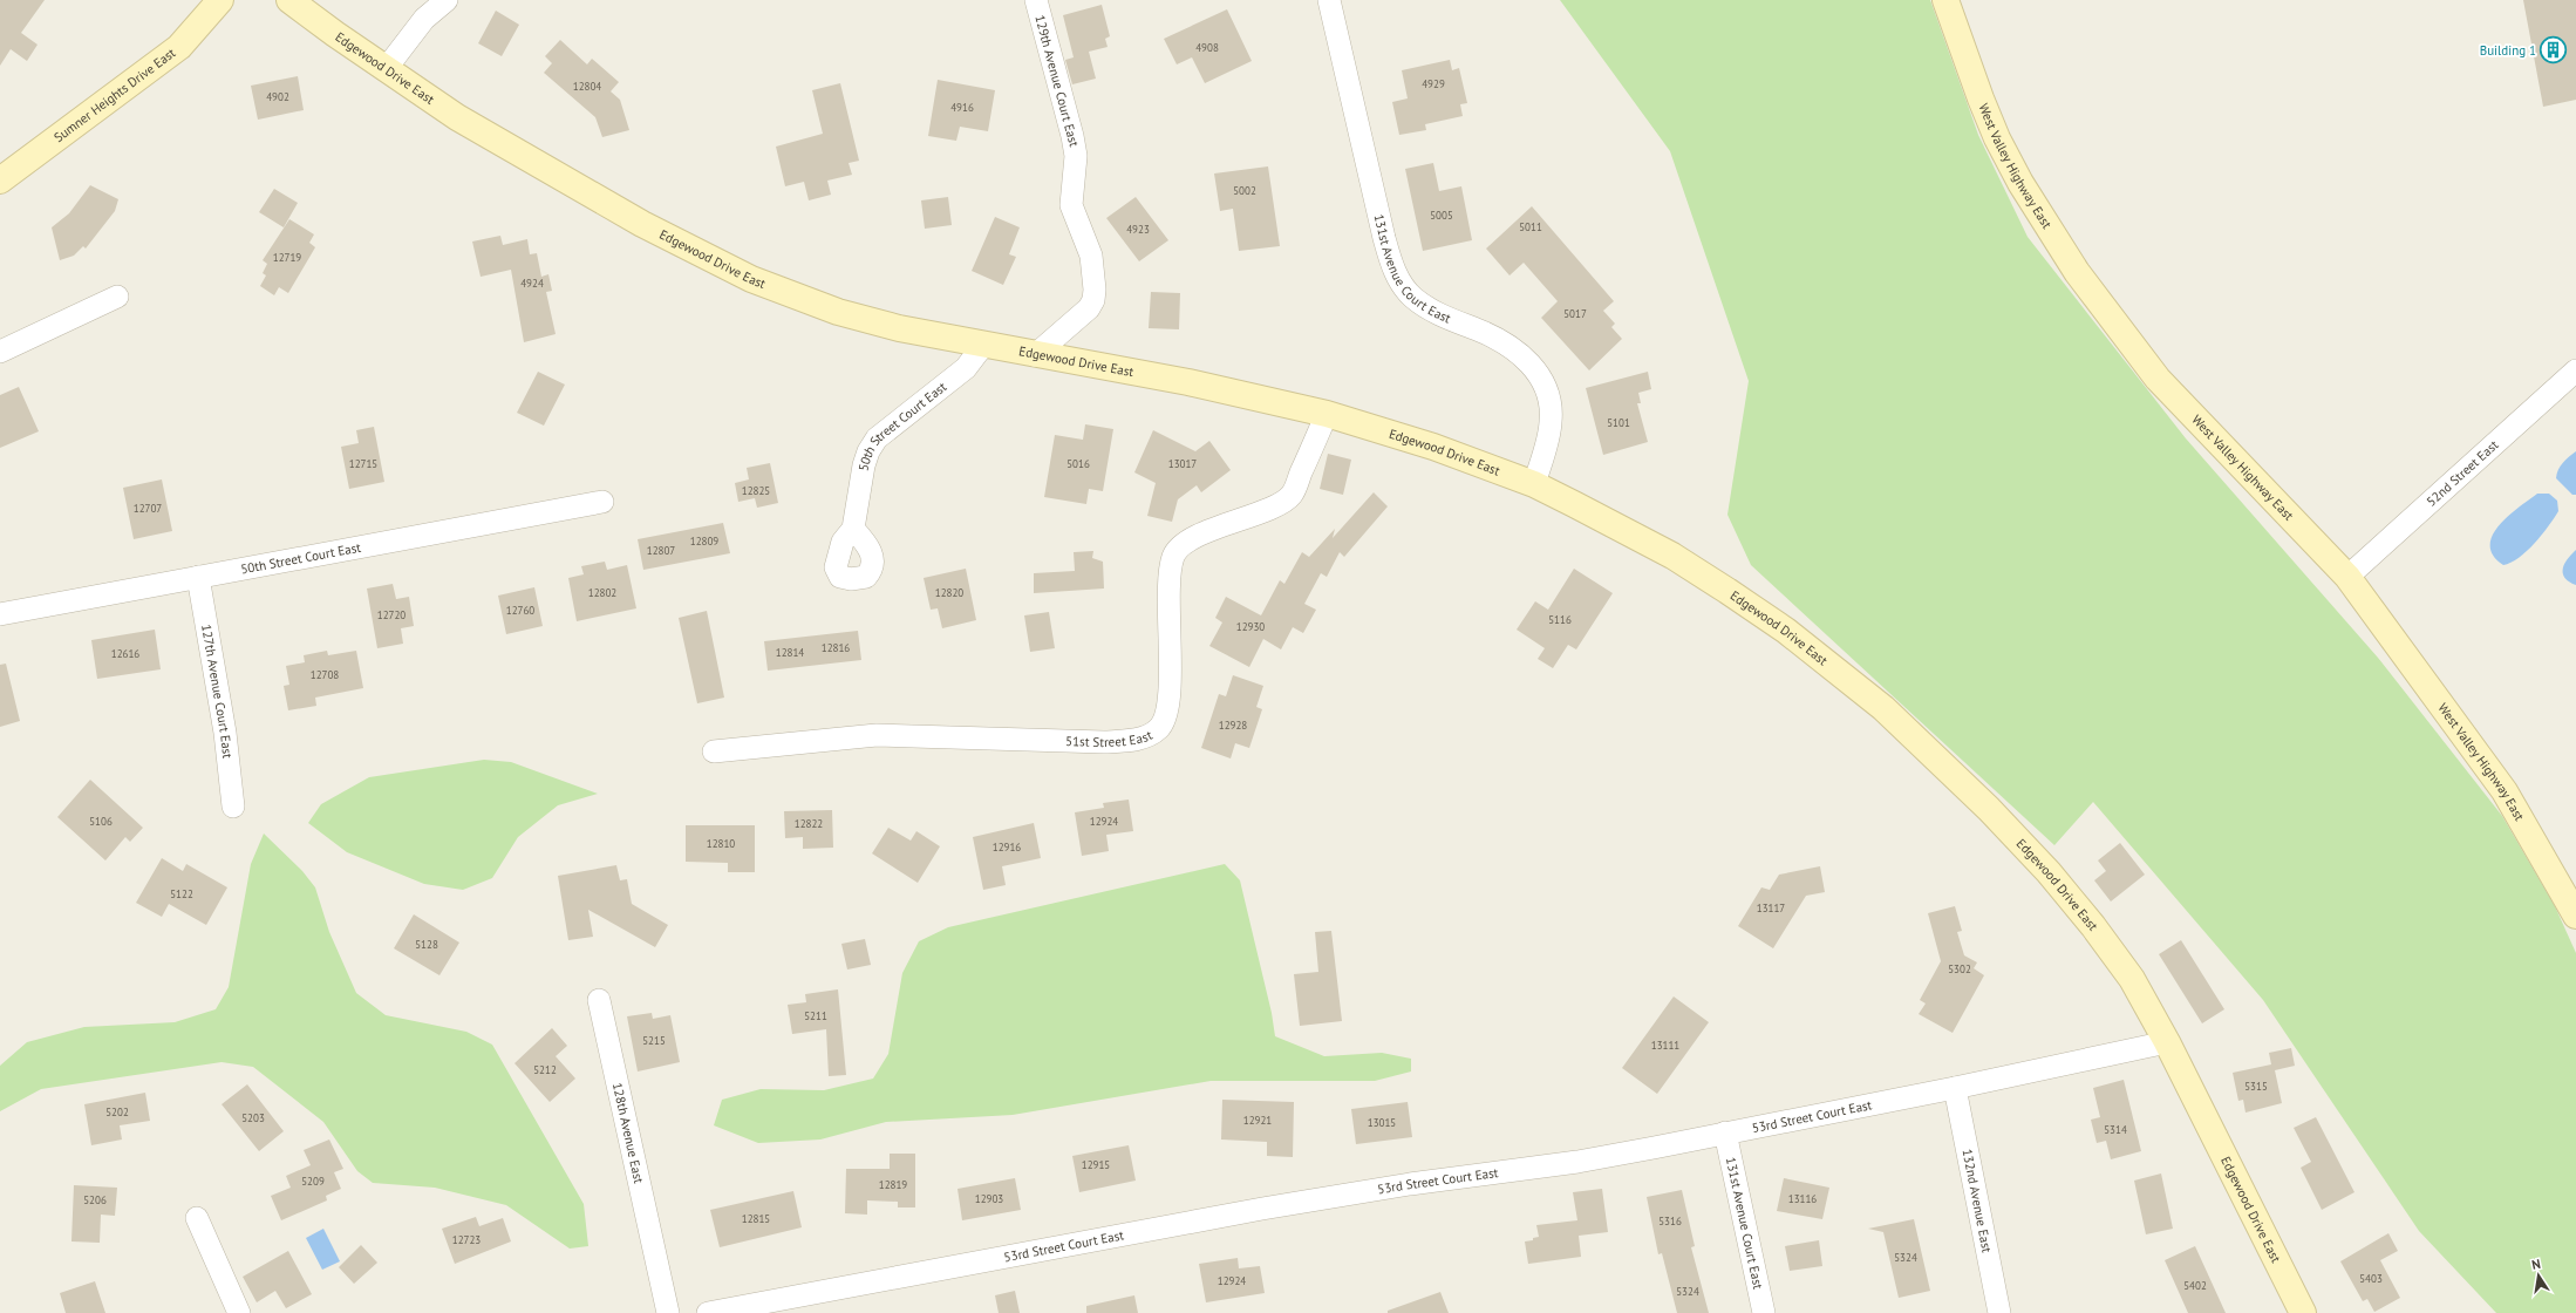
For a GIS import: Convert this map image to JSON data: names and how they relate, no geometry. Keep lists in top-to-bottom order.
{
  "streets": {
    "street": [
      "Edgewood Drive East",
      "129th Avenue Court East",
      "Sumner Heights Drive East",
      "West Valley Highway East",
      "131st Avenue Court East",
      "50th Street Court East",
      "52nd Street East",
      "127th Avenue Court East",
      "51st Street East",
      "53rd Street Court East",
      "128th Avenue East",
      "132nd Avenue East"
    ]
  },
  "crossings": [
    ["Edgewood Drive East", "129th Avenue Court East"],
    ["Edgewood Drive East", "131st Avenue Court East"],
    ["Edgewood Drive East", "50th Street Court East"],
    ["Edgewood Drive East", "51st Street East"],
    ["Edgewood Drive East", "53rd Street Court East"],
    ["West Valley Highway East", "52nd Street East"],
    ["131st Avenue Court East", "53rd Street Court East"],
    ["50th Street Court East", "127th Avenue Court East"],
    ["53rd Street Court East", "132nd Avenue East"]
  ],
  "places": {
    "building": ["Building 1"]
  },
  "house_numbers": [
    "4908",
    "4929",
    "12804",
    "4902",
    "4916",
    "5002",
    "5005",
    "5011",
    "4923",
    "12719",
    "4924",
    "5017",
    "5101",
    "12715",
    "5016",
    "13017",
    "12825",
    "12707",
    "12809",
    "12807",
    "12802",
    "12820",
    "12760",
    "12720",
    "5116",
    "12930",
    "12816",
    "12814",
    "12616",
    "12708",
    "12928",
    "5106",
    "12924",
    "12822",
    "12810",
    "12916",
    "5122",
    "13117",
    "5128",
    "5302",
    "5211",
    "5215",
    "13111",
    "5212",
    "5315",
    "5202",
    "5203",
    "12921",
    "13015",
    "5314",
    "12915",
    "5209",
    "12819",
    "12903",
    "13116",
    "5206",
    "12815",
    "5316",
    "12723",
    "5324",
    "5403",
    "12924",
    "5402",
    "5324"
  ],
  "north": "top"
}
